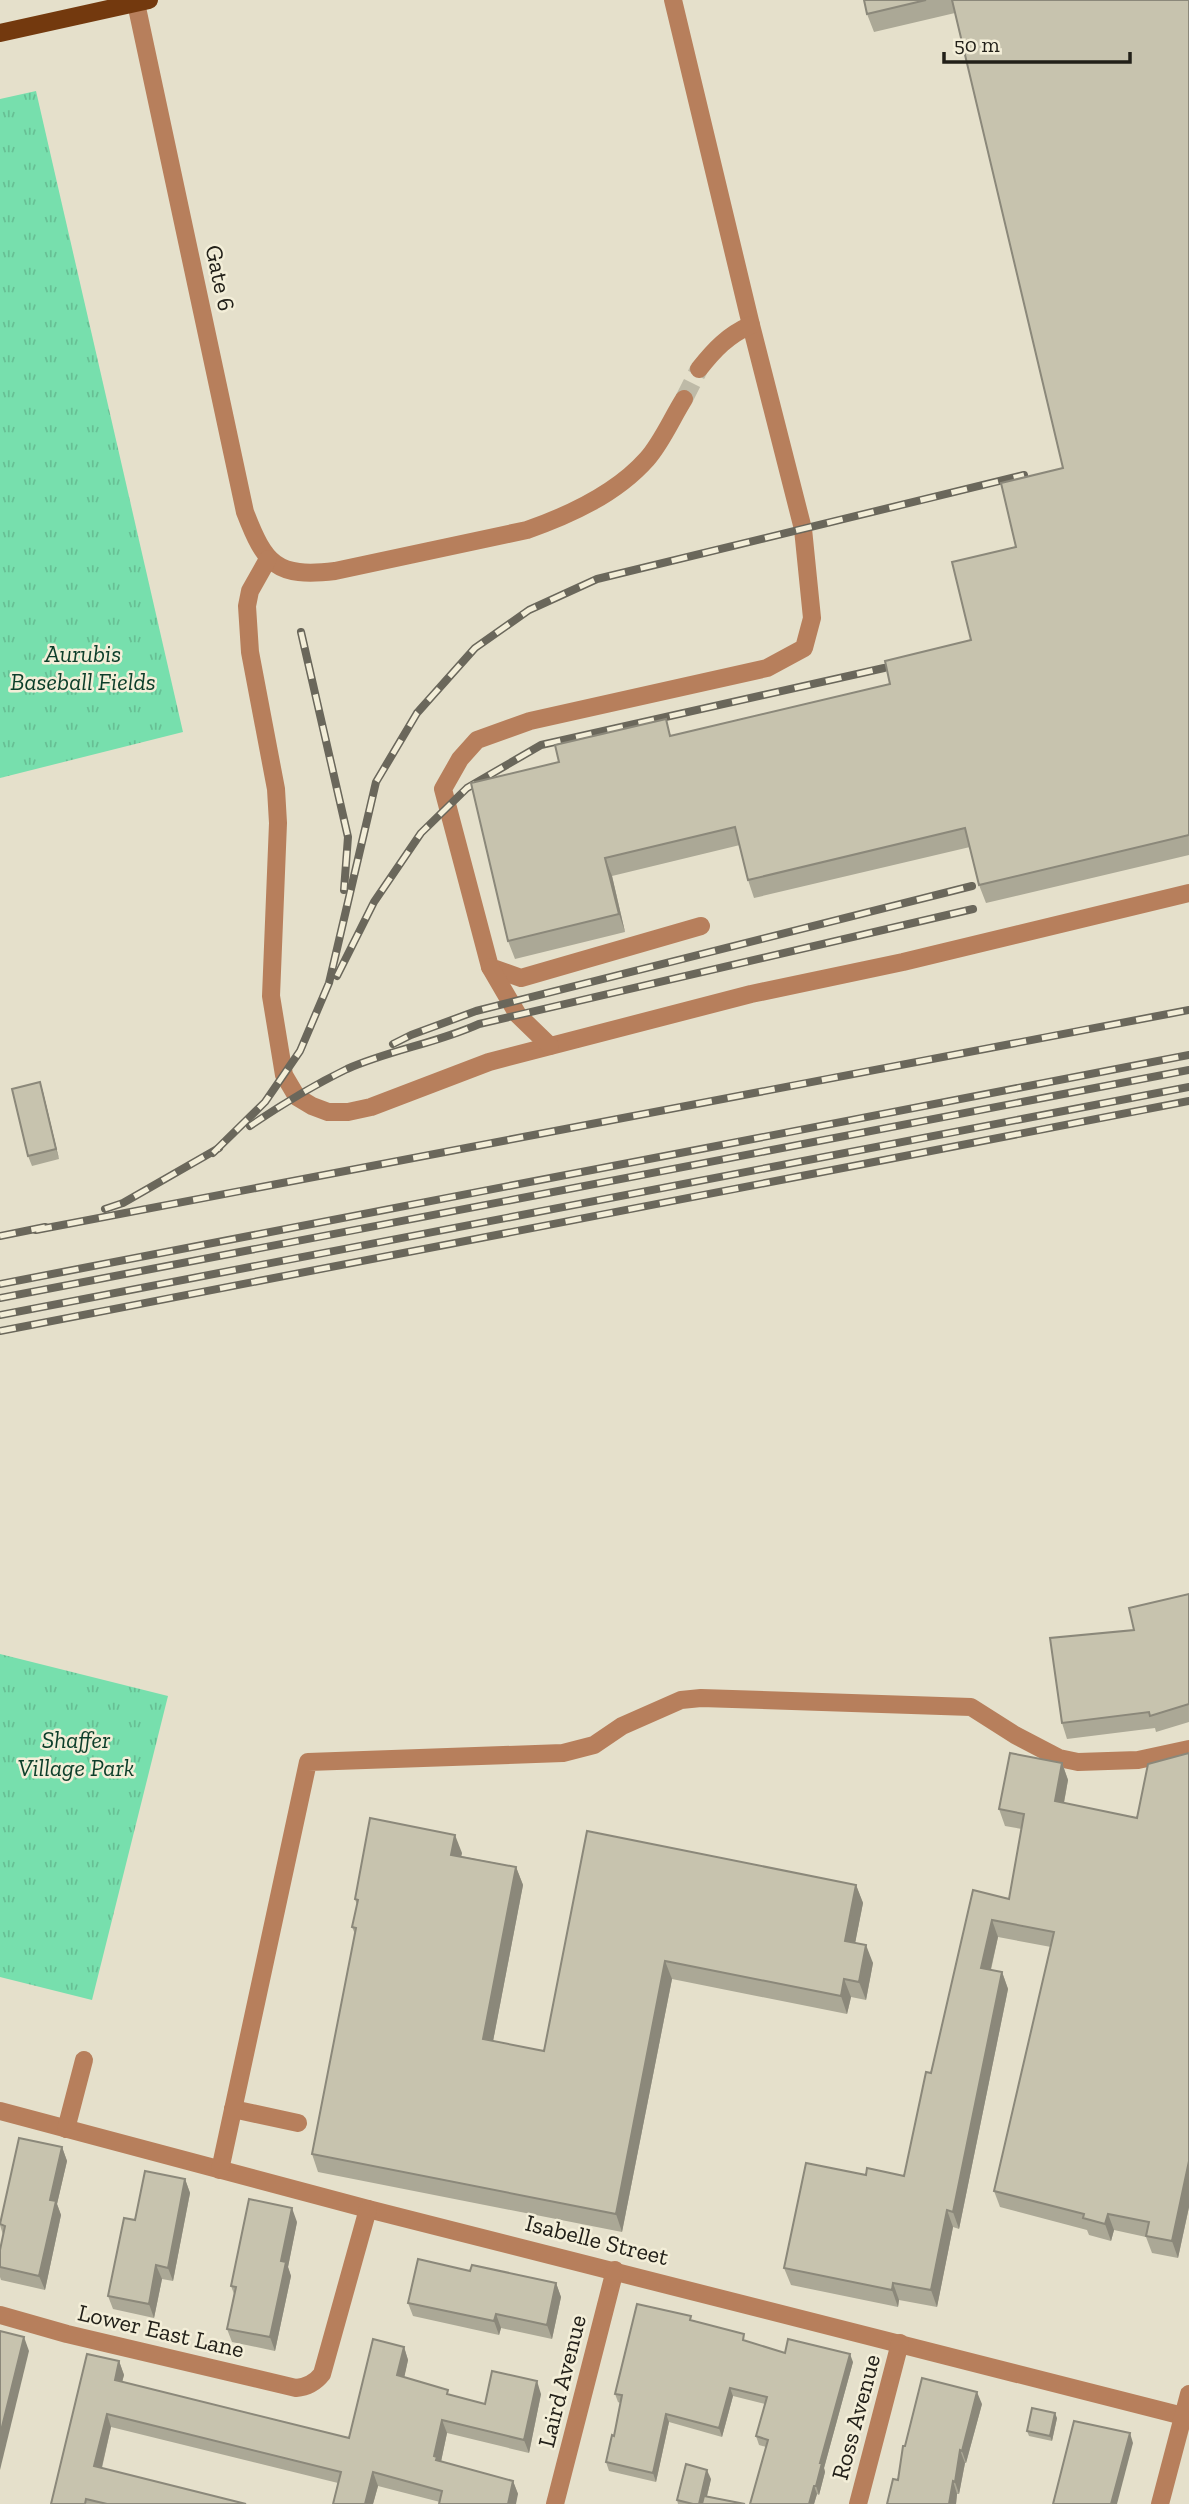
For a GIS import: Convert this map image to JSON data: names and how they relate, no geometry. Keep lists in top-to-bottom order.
{
  "streets": {
    "street": [
      "Gate 6",
      "Isabelle Street",
      "Lower East Lane",
      "Laird Avenue",
      "Ross Avenue"
    ]
  },
  "crossings": [
    ["Isabelle Street", "Lower East Lane"],
    ["Isabelle Street", "Laird Avenue"],
    ["Isabelle Street", "Ross Avenue"]
  ],
  "parks": ["Aurubis Baseball Fields", "Shaffer Village Park"],
  "scale_bar": "50 m"
}
